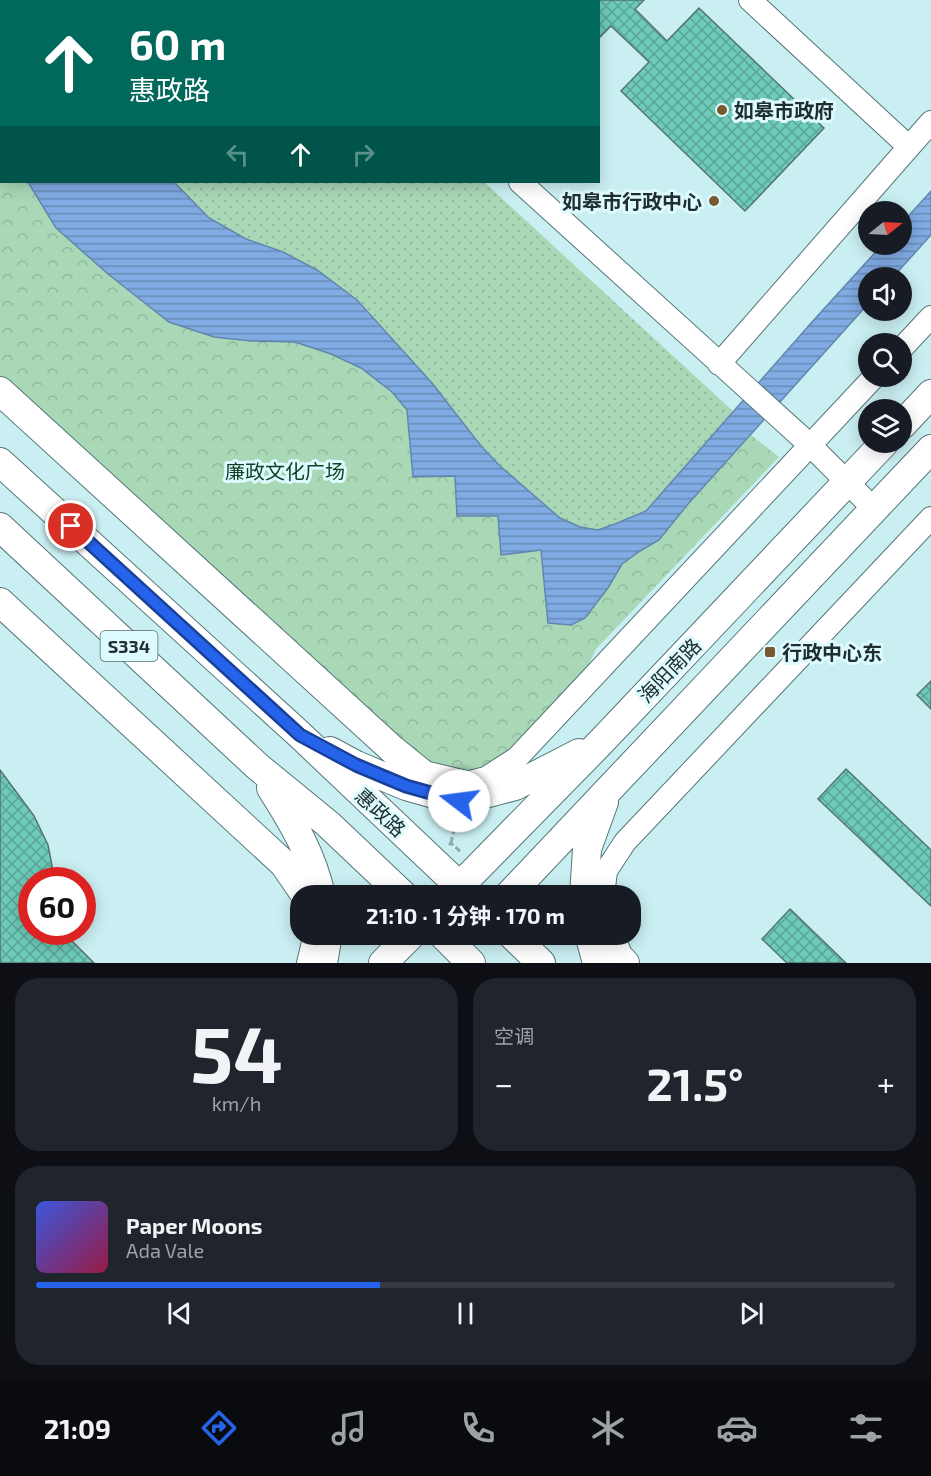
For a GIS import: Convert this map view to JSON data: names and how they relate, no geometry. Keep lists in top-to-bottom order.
{
  "streets": {
    "main road": ["S334", "海阳南路", "惠政路"]
  },
  "parks": ["廉政文化广场"],
  "places": {
    "other": ["如皋市政府", "如皋市行政中心"],
    "transit": ["行政中心东"]
  },
  "north": "right",
  "page": {
    "turn": ["60 m", "惠政路"],
    "limit": "60",
    "trip": "21:10 · 1 分钟 · 170 m",
    "tile": [
      ["54", "km/h"],
      "空调"
    ],
    "heat": ["−", "21.5°", "+"],
    "song": ["Paper Moons", "Ada Vale"],
    "tabs": "21:09"
  }
}
